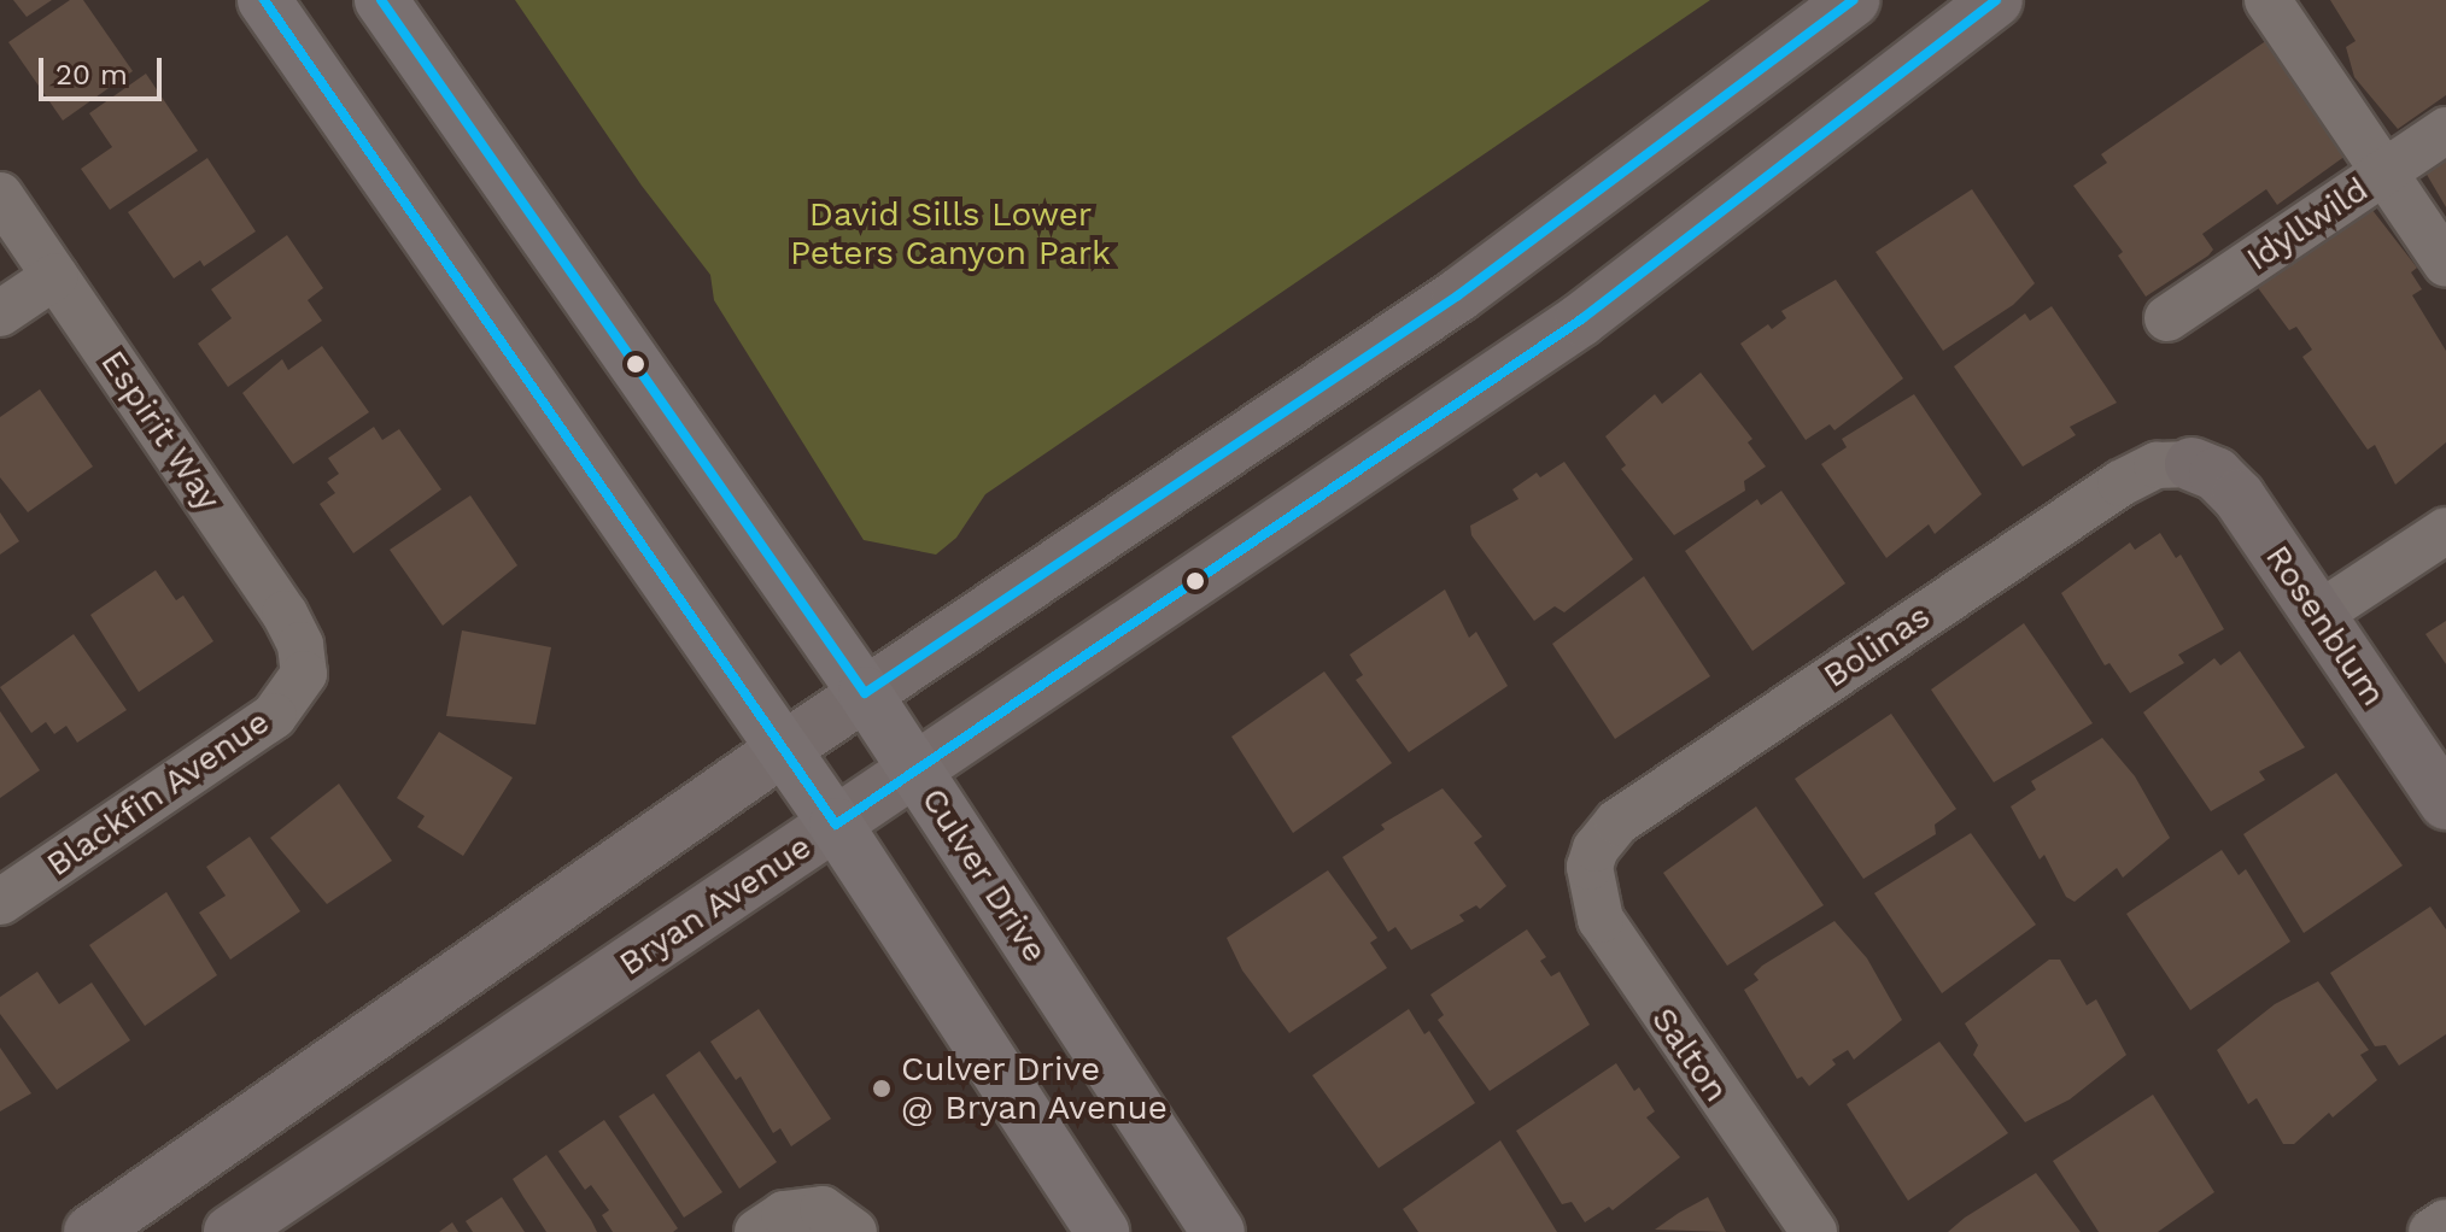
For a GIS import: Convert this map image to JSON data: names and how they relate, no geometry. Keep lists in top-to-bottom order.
{
  "streets": {
    "main road": ["Rosenblum", "Culver Drive", "Bryan Avenue"],
    "street": [
      "Idyllwild",
      "Espirit Way",
      "Bolinas",
      "Blackfin Avenue",
      "Salton"
    ]
  },
  "crossings": [
    ["Espirit Way", "Blackfin Avenue"],
    ["Rosenblum", "Bolinas"],
    ["Bolinas", "Salton"],
    ["Culver Drive", "Bryan Avenue"]
  ],
  "parks": ["David Sills Lower Peters Canyon Park"],
  "places": ["Culver Drive @ Bryan Avenue"],
  "scale_bar": "20 m"
}
